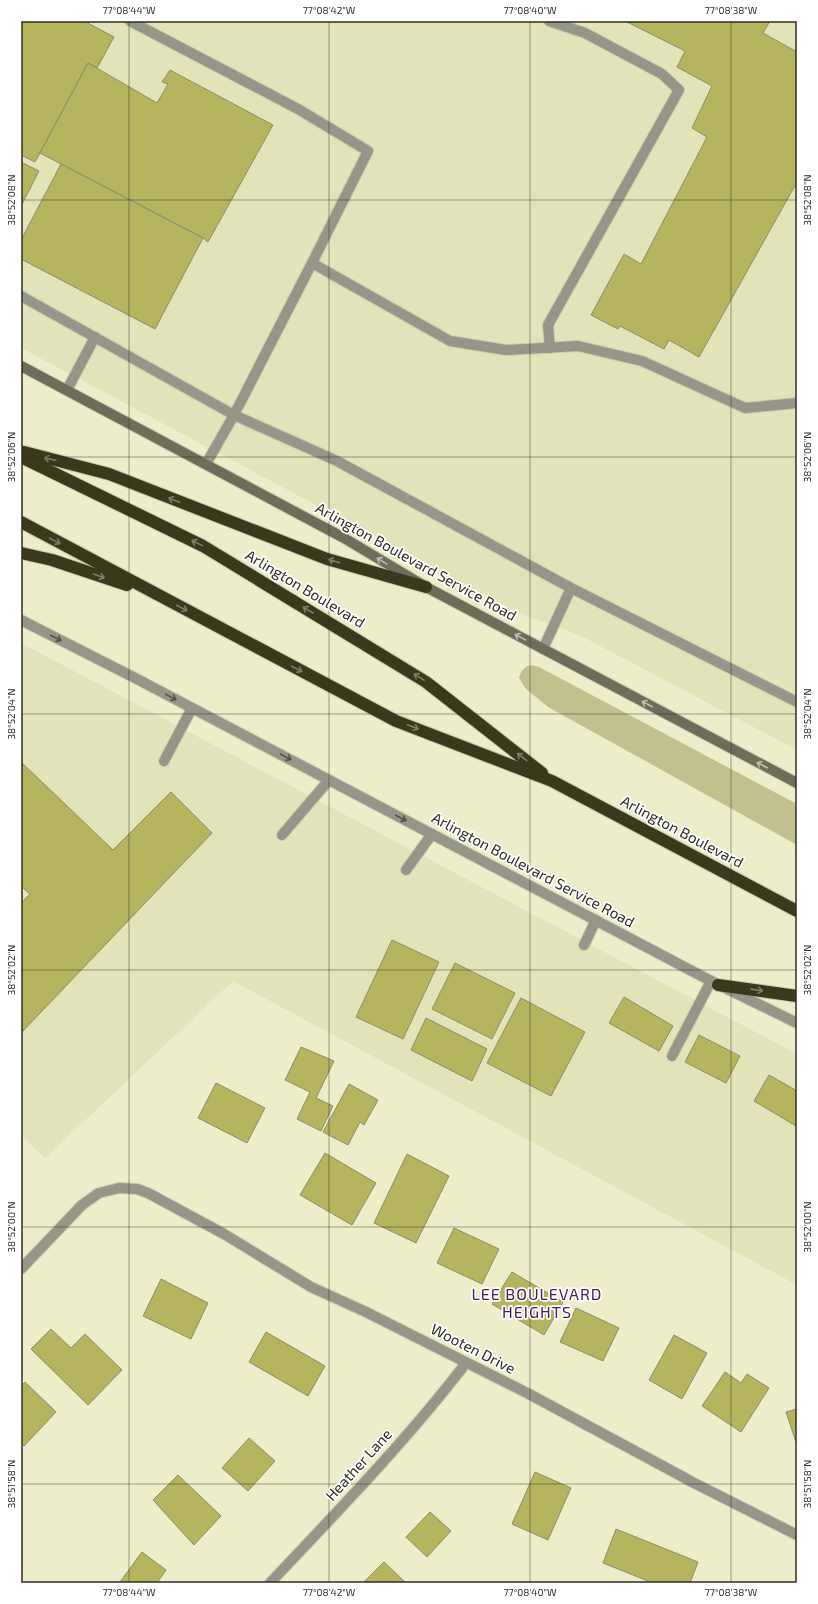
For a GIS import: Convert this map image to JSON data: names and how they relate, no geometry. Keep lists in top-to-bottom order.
{
  "streets": {
    "highway": ["Arlington Boulevard"],
    "street": ["Arlington Boulevard Service Road", "Wooten Drive", "Heather Lane"]
  },
  "crossings": [
    ["Wooten Drive", "Heather Lane"]
  ],
  "districts": ["LEE BOULEVARD HEIGHTS"],
  "coordinates": [
    "77°08'44\"W",
    "77°08'42\"W",
    "77°08'40\"W",
    "77°08'38\"W",
    "38°52'08\"N",
    "38°52'06\"N",
    "38°52'04\"N",
    "38°52'02\"N",
    "38°52'00\"N",
    "38°51'58\"N"
  ]
}
